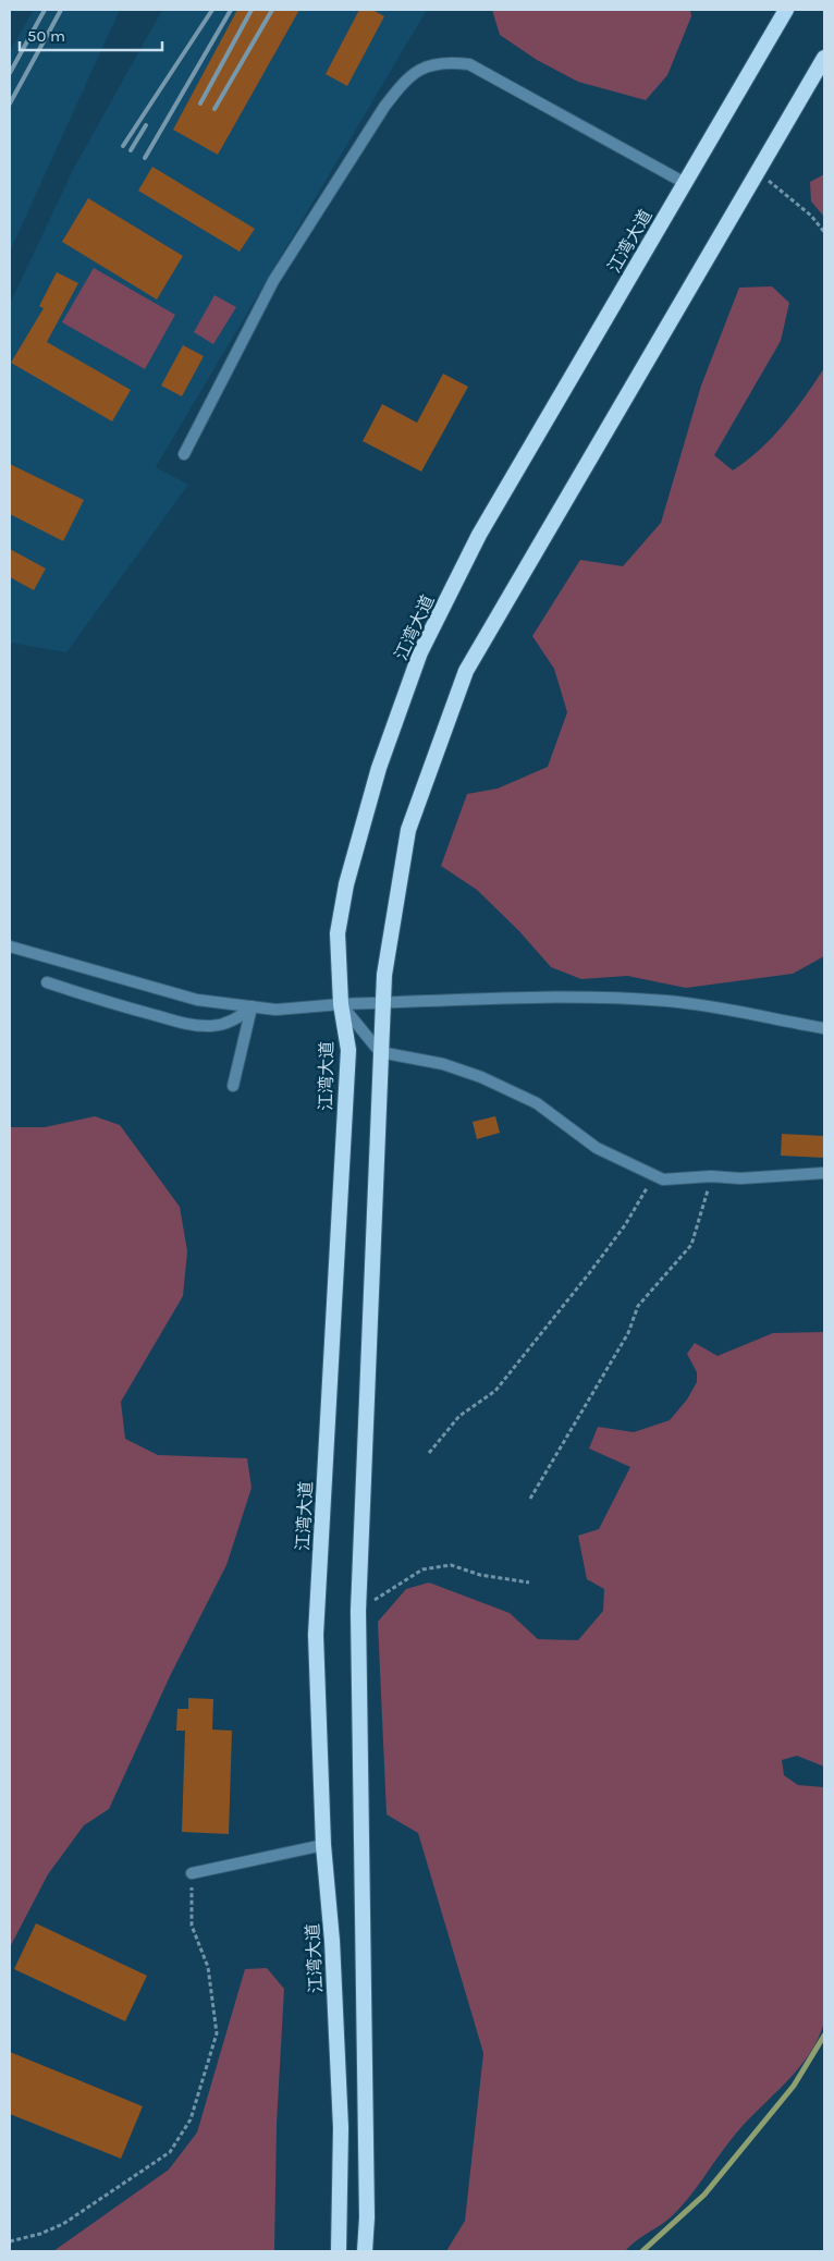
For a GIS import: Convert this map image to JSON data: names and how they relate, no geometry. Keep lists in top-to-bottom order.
{
  "streets": {
    "highway": ["江湾大道"]
  },
  "scale_bar": "50 m"
}
